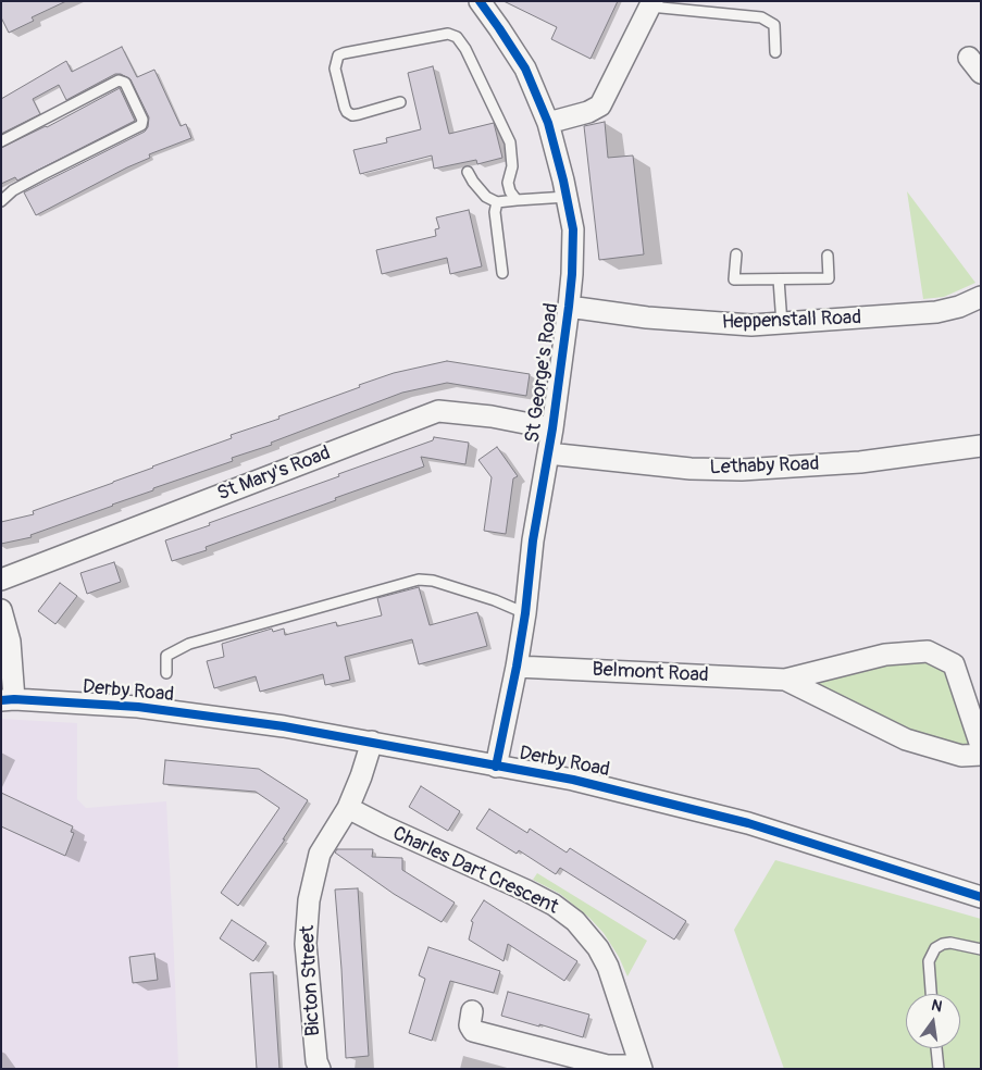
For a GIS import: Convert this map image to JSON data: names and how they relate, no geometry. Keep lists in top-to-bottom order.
{
  "streets": {
    "street": [
      "Heppenstall Road",
      "St George's Road",
      "Lethaby Road",
      "St Mary's Road",
      "Belmont Road",
      "Derby Road",
      "Charles Dart Crescent",
      "Bicton Street"
    ]
  },
  "crossings": [
    ["Heppenstall Road", "St George's Road"],
    ["St George's Road", "Lethaby Road"],
    ["St George's Road", "St Mary's Road"],
    ["St George's Road", "Belmont Road"],
    ["St George's Road", "Derby Road"],
    ["Derby Road", "Bicton Street"],
    ["Charles Dart Crescent", "Bicton Street"]
  ],
  "north": "top"
}
